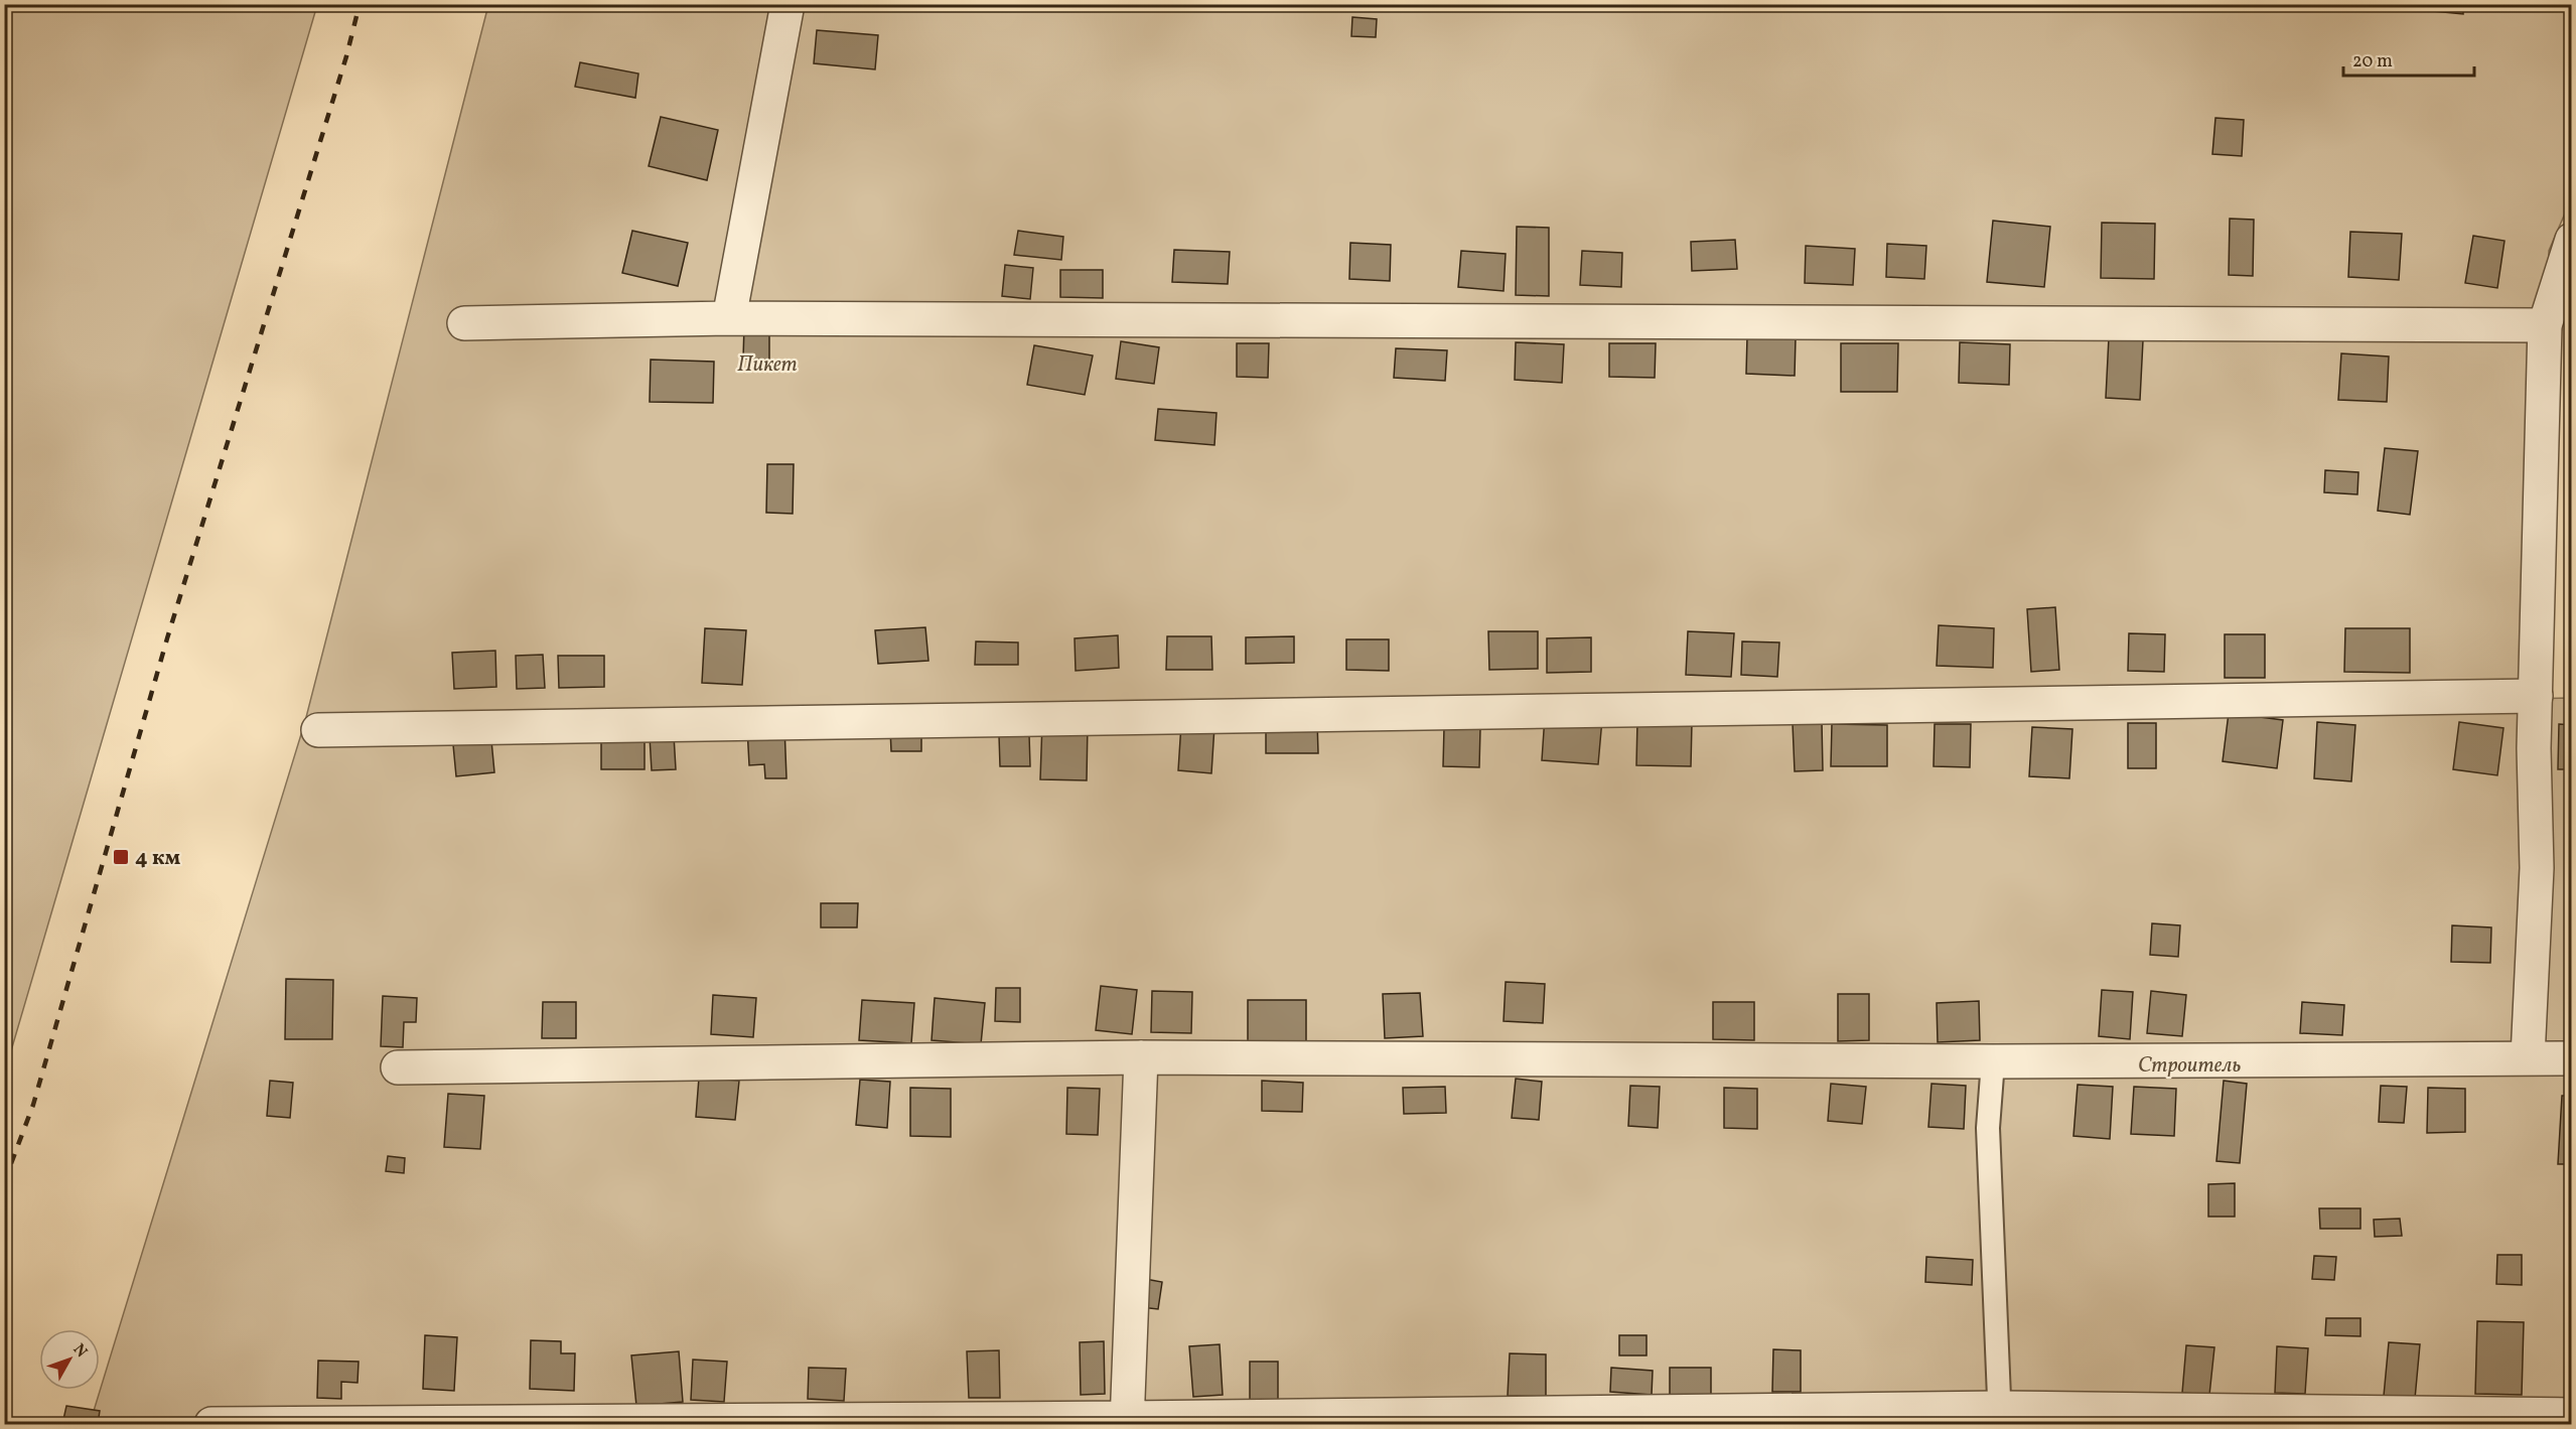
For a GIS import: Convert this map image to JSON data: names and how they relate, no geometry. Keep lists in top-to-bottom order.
{
  "parks": ["Пикет", "Строитель"],
  "places": {
    "transit": ["4 км"]
  },
  "scale_bar": "20 m",
  "north": "top right"
}
